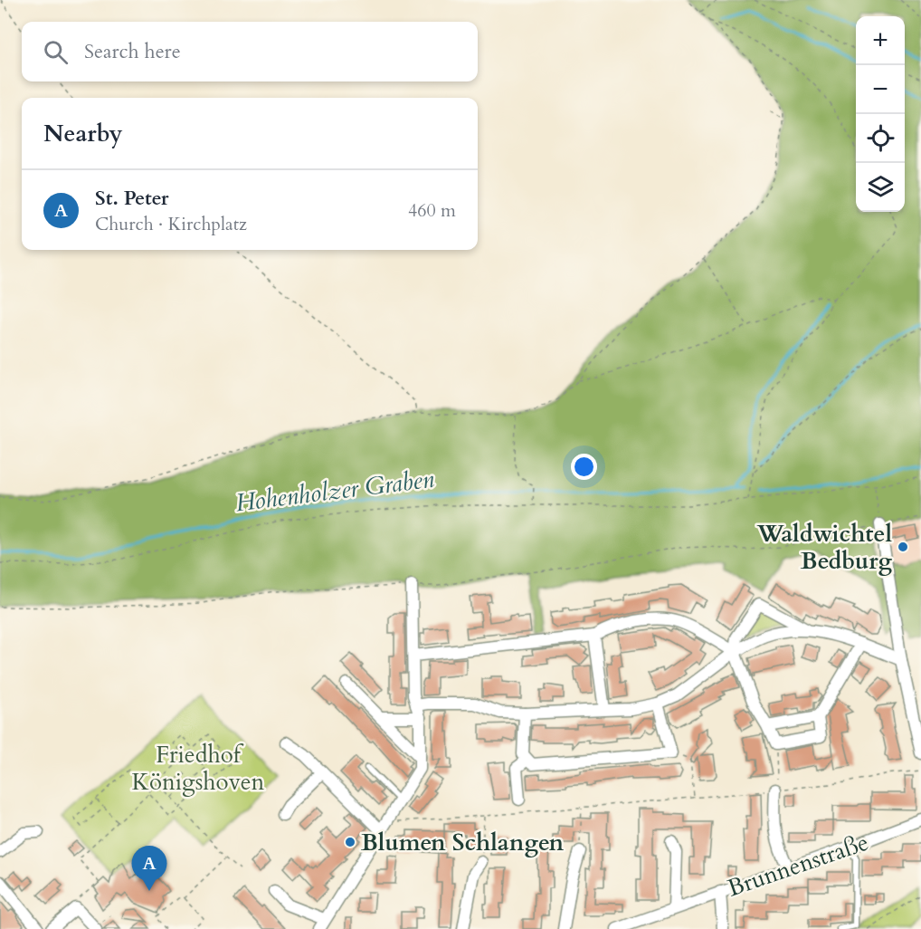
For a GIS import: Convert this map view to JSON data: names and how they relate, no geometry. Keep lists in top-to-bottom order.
{
  "streets": {
    "street": ["Brunnenstraße"]
  },
  "water": ["Hohenholzer Graben"],
  "parks": ["Friedhof Königshoven"],
  "places": ["Waldwichtel Bedburg", "Blumen Schlangen"],
  "page": {
    "map_buttons": ["+", "−"],
    "search": "Search here",
    "heading": "Nearby",
    "list": [
      {
        "mark": "A",
        "name": "St. Peter",
        "note": "Church · Kirchplatz",
        "value": "460 m"
      }
    ],
    "pins": "A"
  }
}
